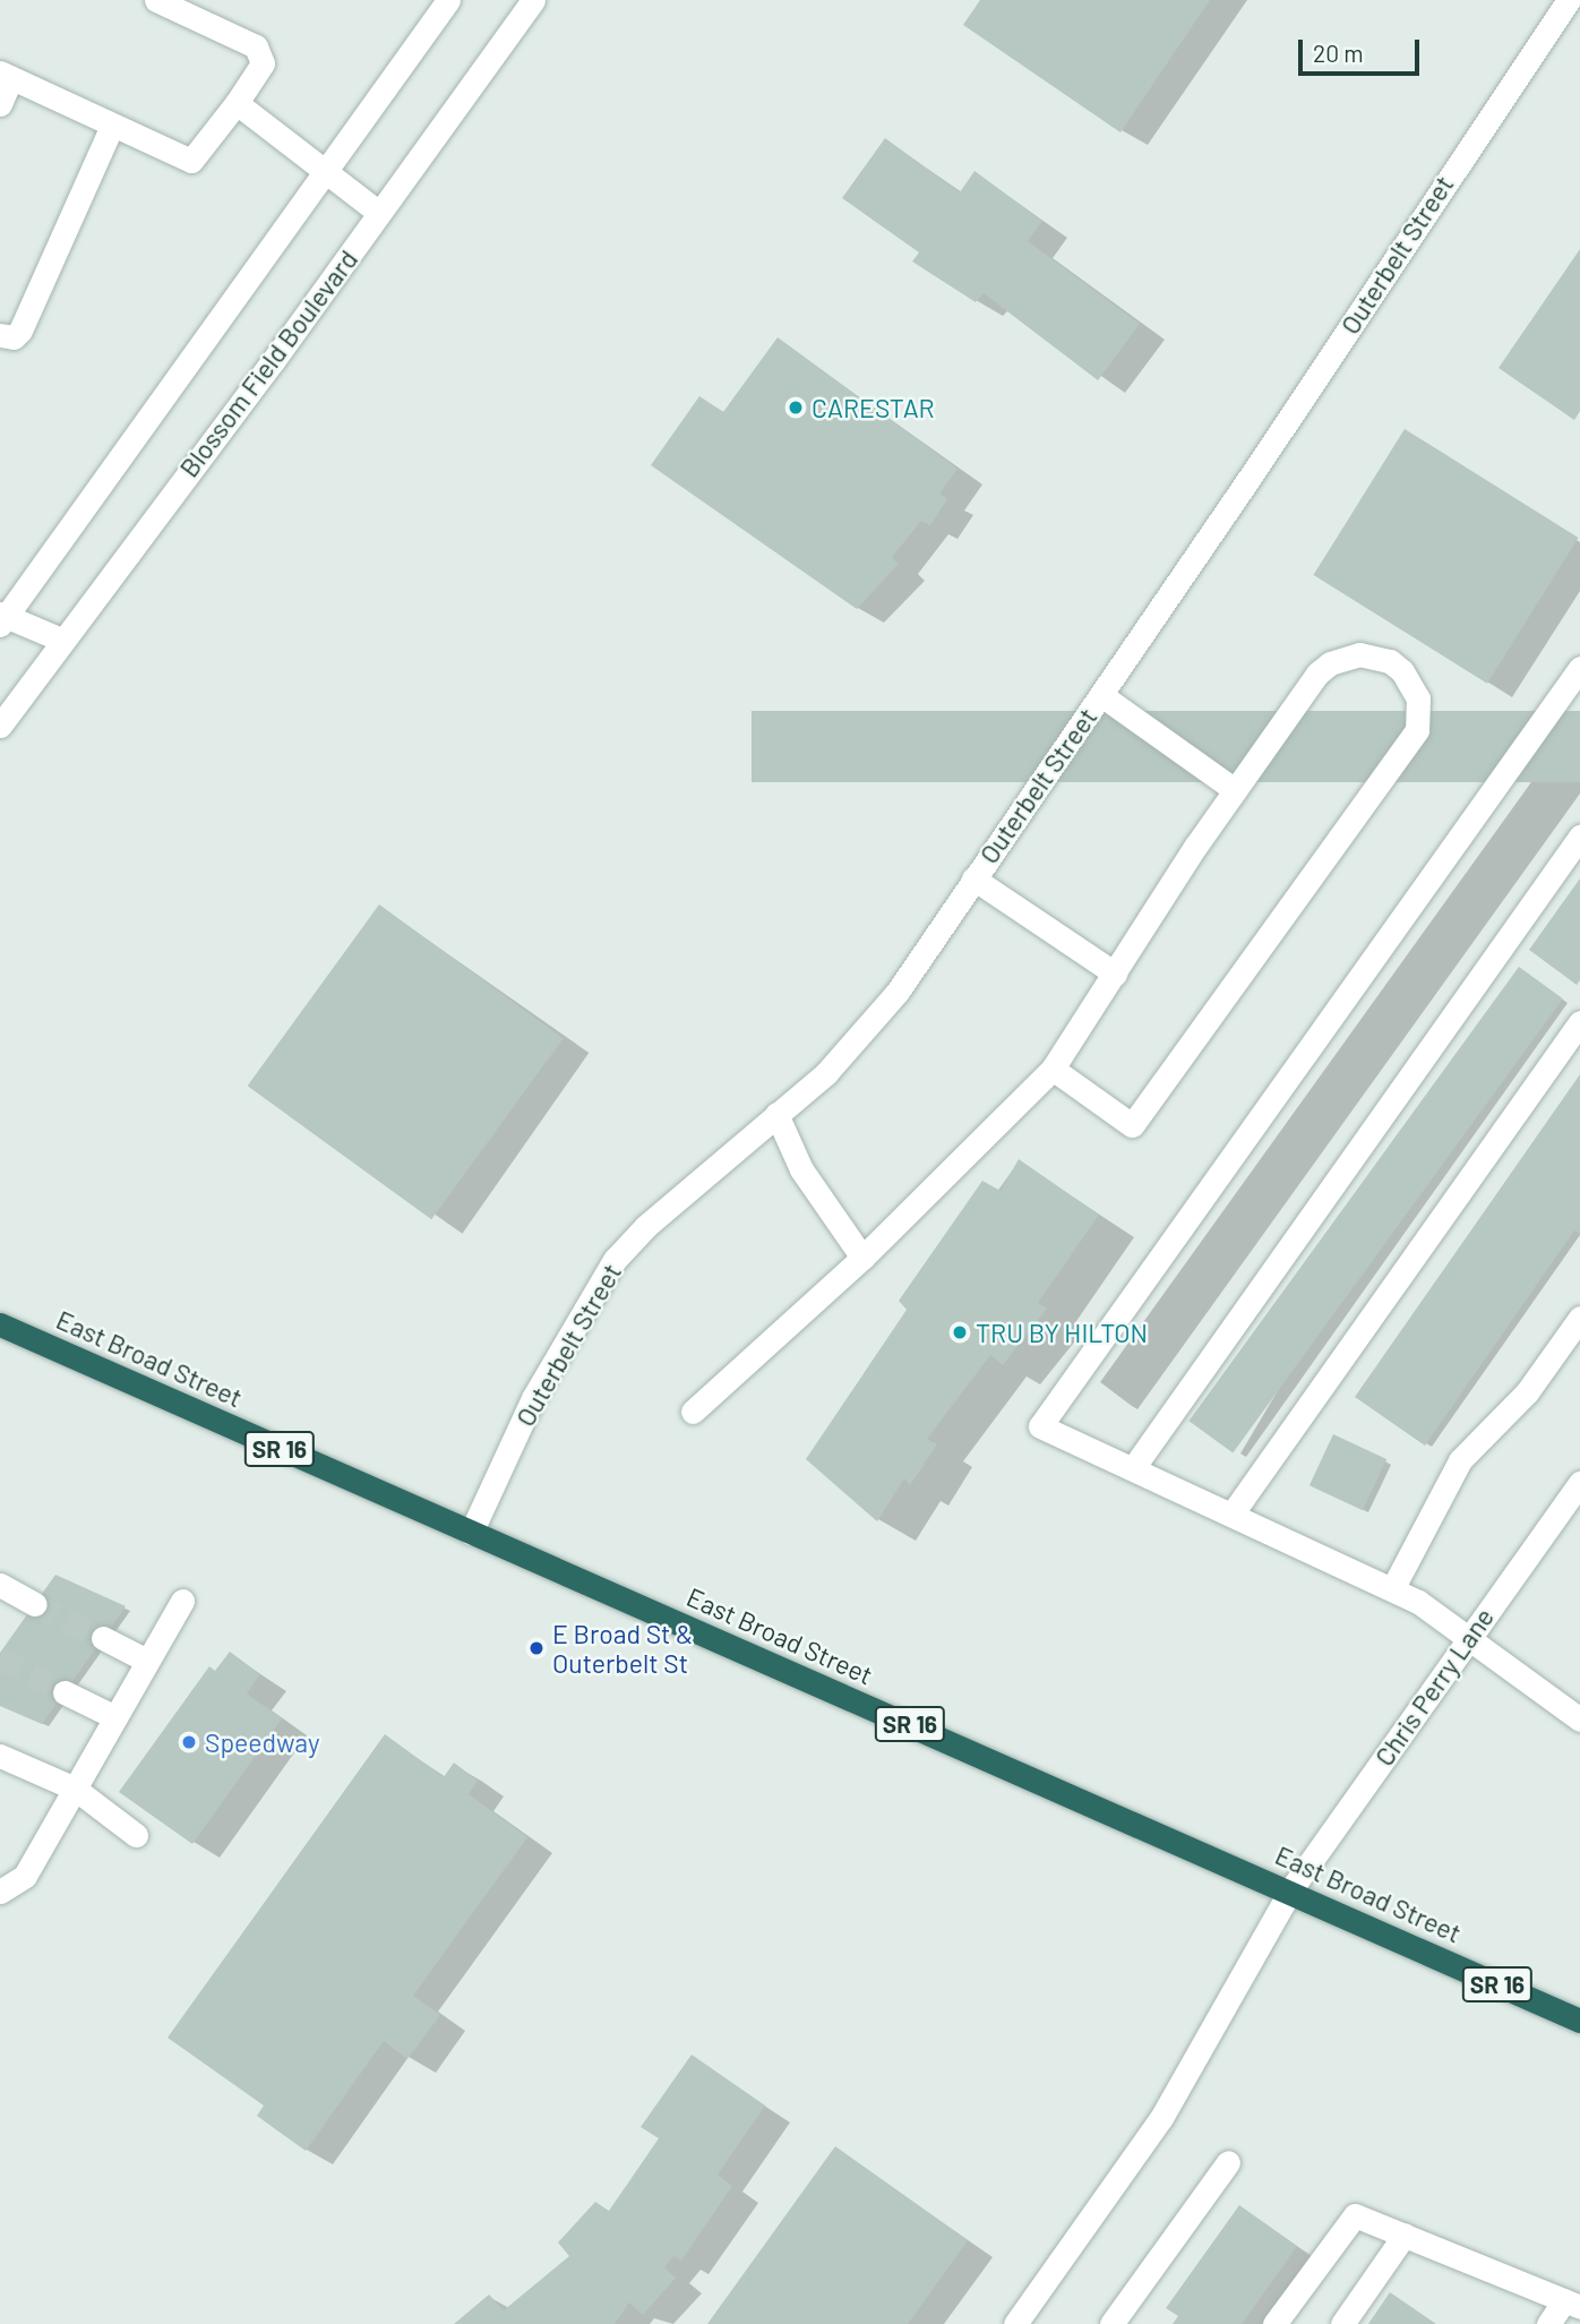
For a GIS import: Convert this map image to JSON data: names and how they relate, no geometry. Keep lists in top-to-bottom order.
{
  "streets": {
    "highway": ["East Broad Street", "SR 16"],
    "street": ["Outerbelt Street", "Blossom Field Boulevard", "Chris Perry Lane"]
  },
  "crossings": [
    ["Outerbelt Street", "East Broad Street"],
    ["East Broad Street", "Chris Perry Lane"]
  ],
  "places": [
    "CARESTAR",
    "TRU BY HILTON",
    "E Broad St & Outerbelt St",
    "Speedway"
  ],
  "scale_bar": "20 m"
}
